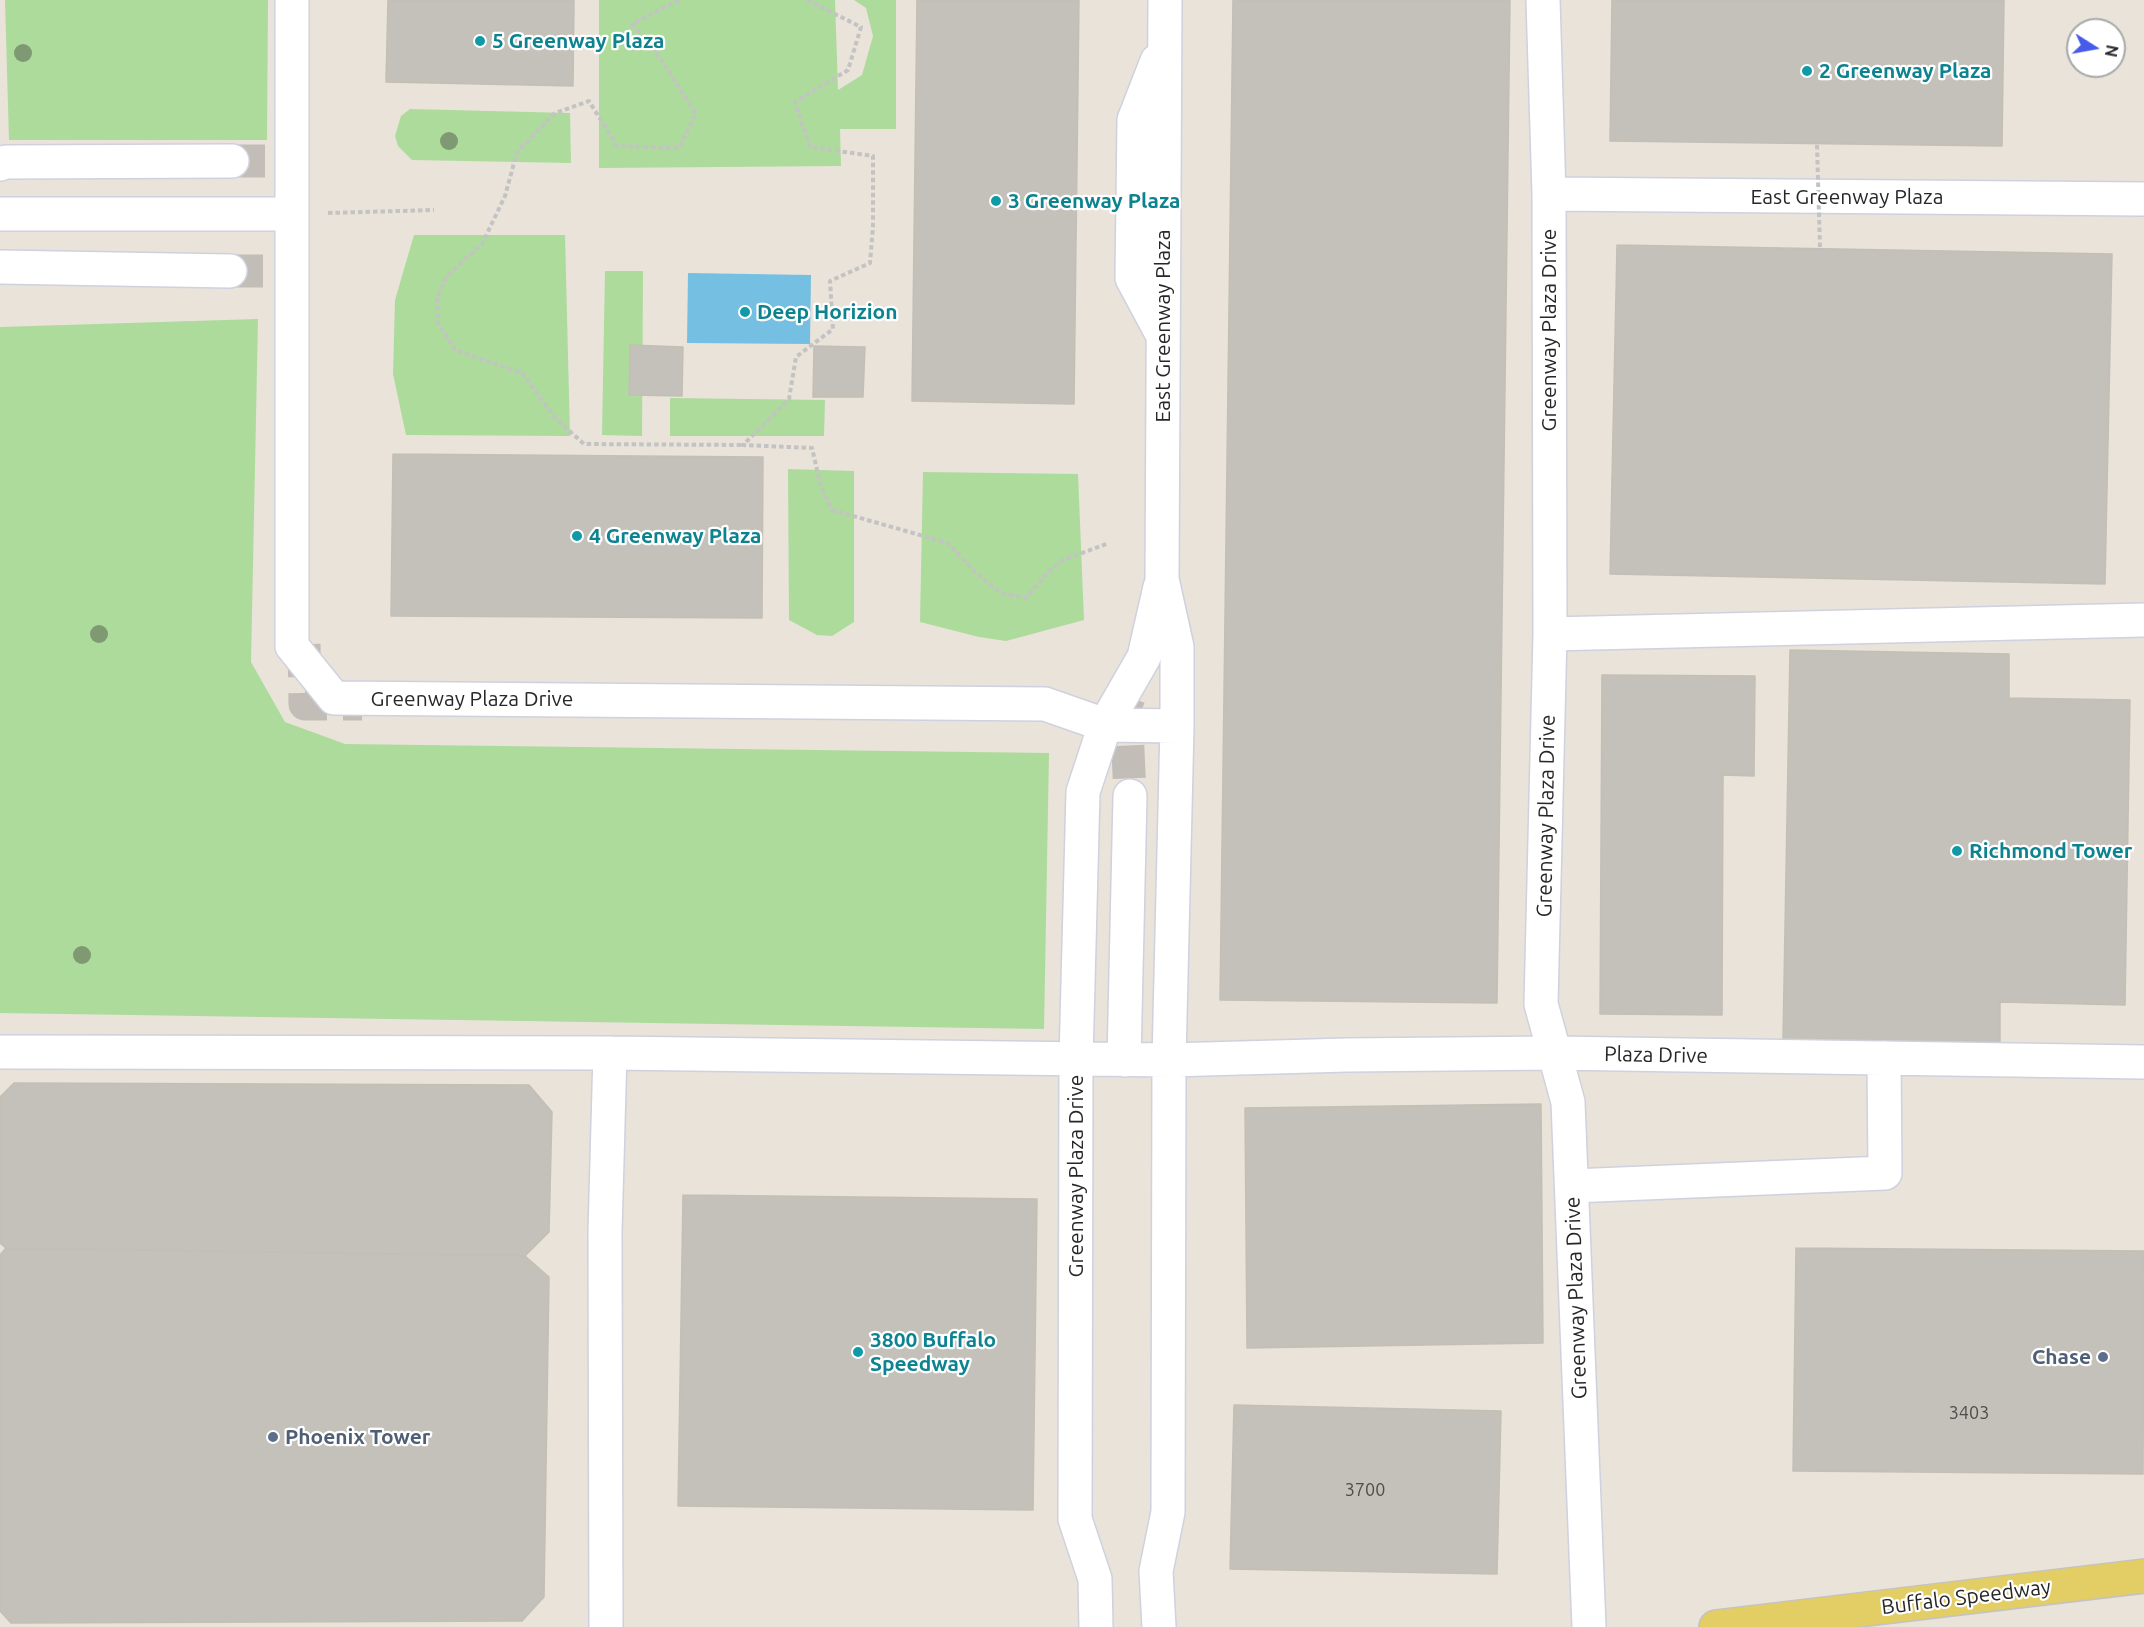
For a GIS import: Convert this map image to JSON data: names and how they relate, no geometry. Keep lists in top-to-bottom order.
{
  "streets": {
    "main road": ["Buffalo Speedway"],
    "street": ["East Greenway Plaza", "Greenway Plaza Drive", "Plaza Drive"]
  },
  "crossings": [
    ["East Greenway Plaza", "Greenway Plaza Drive"],
    ["Greenway Plaza Drive", "Plaza Drive"]
  ],
  "places": [
    "5 Greenway Plaza",
    "2 Greenway Plaza",
    "3 Greenway Plaza",
    "Deep Horizion",
    "4 Greenway Plaza",
    "Richmond Tower",
    "3800 Buffalo Speedway",
    "Chase",
    "Phoenix Tower"
  ],
  "house_numbers": ["3403", "3700"],
  "north": "right"
}
